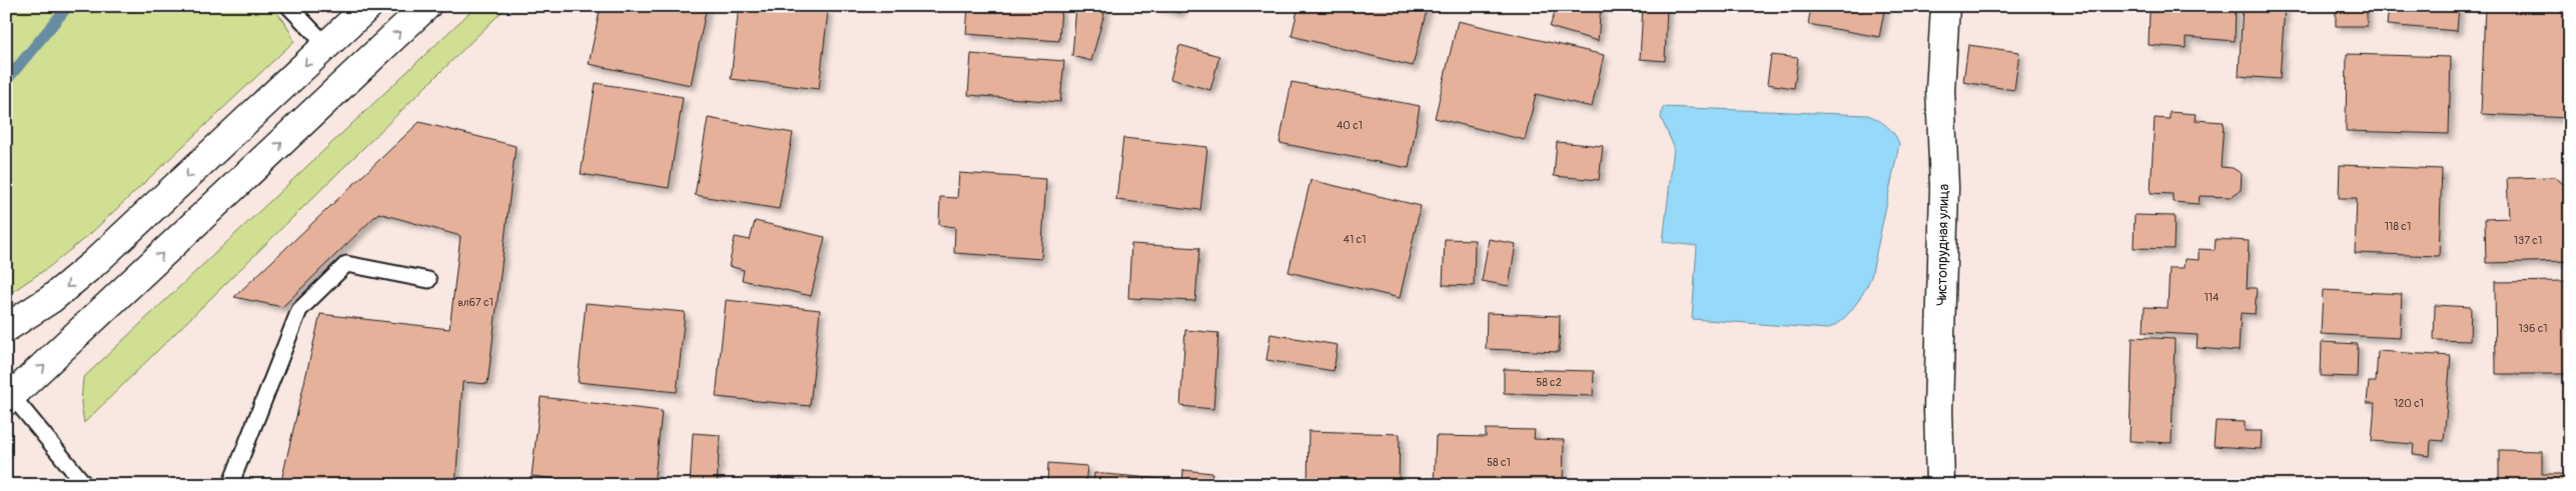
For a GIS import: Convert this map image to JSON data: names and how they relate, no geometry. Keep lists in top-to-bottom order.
{
  "streets": {
    "main road": ["Чистопрудная улица"]
  },
  "house_numbers": [
    "40 с1",
    "118 с1",
    "41 с1",
    "137 с1",
    "114",
    "вл67 с1",
    "136 с1",
    "58 с2",
    "120 с1",
    "58 с1"
  ]
}
